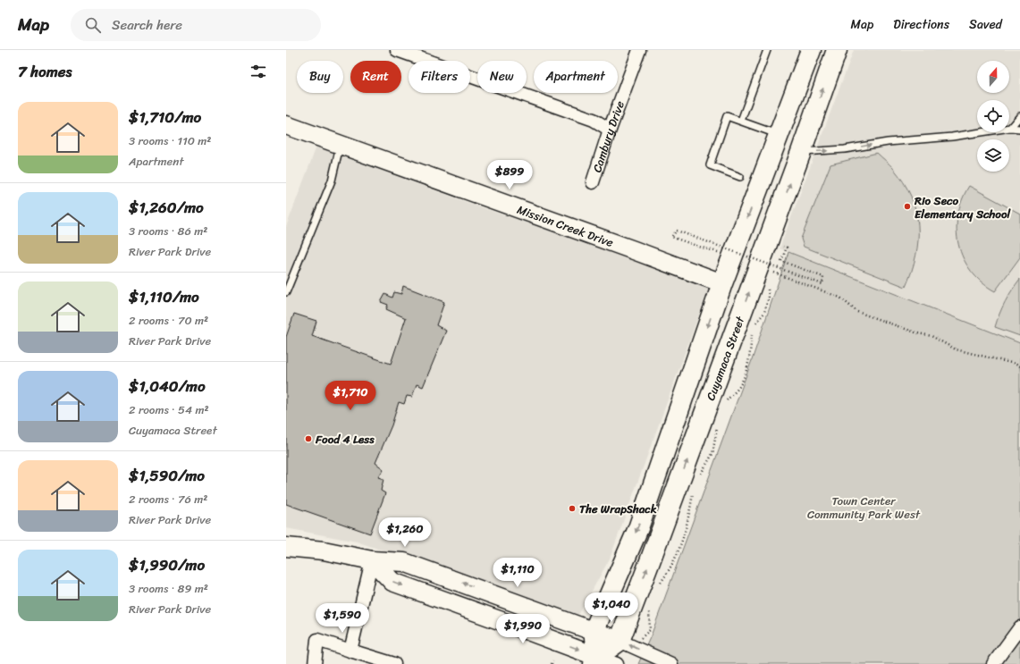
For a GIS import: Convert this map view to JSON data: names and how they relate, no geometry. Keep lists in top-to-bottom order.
{
  "streets": {
    "main road": ["Cuyamaca Street"],
    "street": ["Cambury Drive", "Mission Creek Drive"]
  },
  "parks": ["Town Center Community Park West"],
  "places": ["Rio Seco Elementary School", "Food 4 Less", "The WrapShack"],
  "north": "top",
  "page": {
    "header": "Map",
    "search": "Search here",
    "nav": ["Map", "Directions", "Saved"],
    "heading": "7 homes",
    "chip": [
      "Buy",
      "Rent",
      "Filters",
      "New",
      "Apartment"
    ],
    "list": [
      {
        "name": "$1,710/mo",
        "note": "3 rooms · 110 m² · Apartment"
      },
      {
        "name": "$1,260/mo",
        "note": "3 rooms · 86 m² · River Park Drive"
      },
      {
        "name": "$1,110/mo",
        "note": "2 rooms · 70 m² · River Park Drive"
      },
      {
        "name": "$1,040/mo",
        "note": "2 rooms · 54 m² · Cuyamaca Street"
      },
      {
        "name": "$1,590/mo",
        "note": "2 rooms · 76 m² · River Park Drive"
      },
      {
        "name": "$1,990/mo",
        "note": "3 rooms · 89 m² · River Park Drive"
      }
    ],
    "price": [
      "$899",
      "$1,710",
      "$1,260",
      "$1,110",
      "$1,040",
      "$1,590",
      "$1,990"
    ]
  }
}
